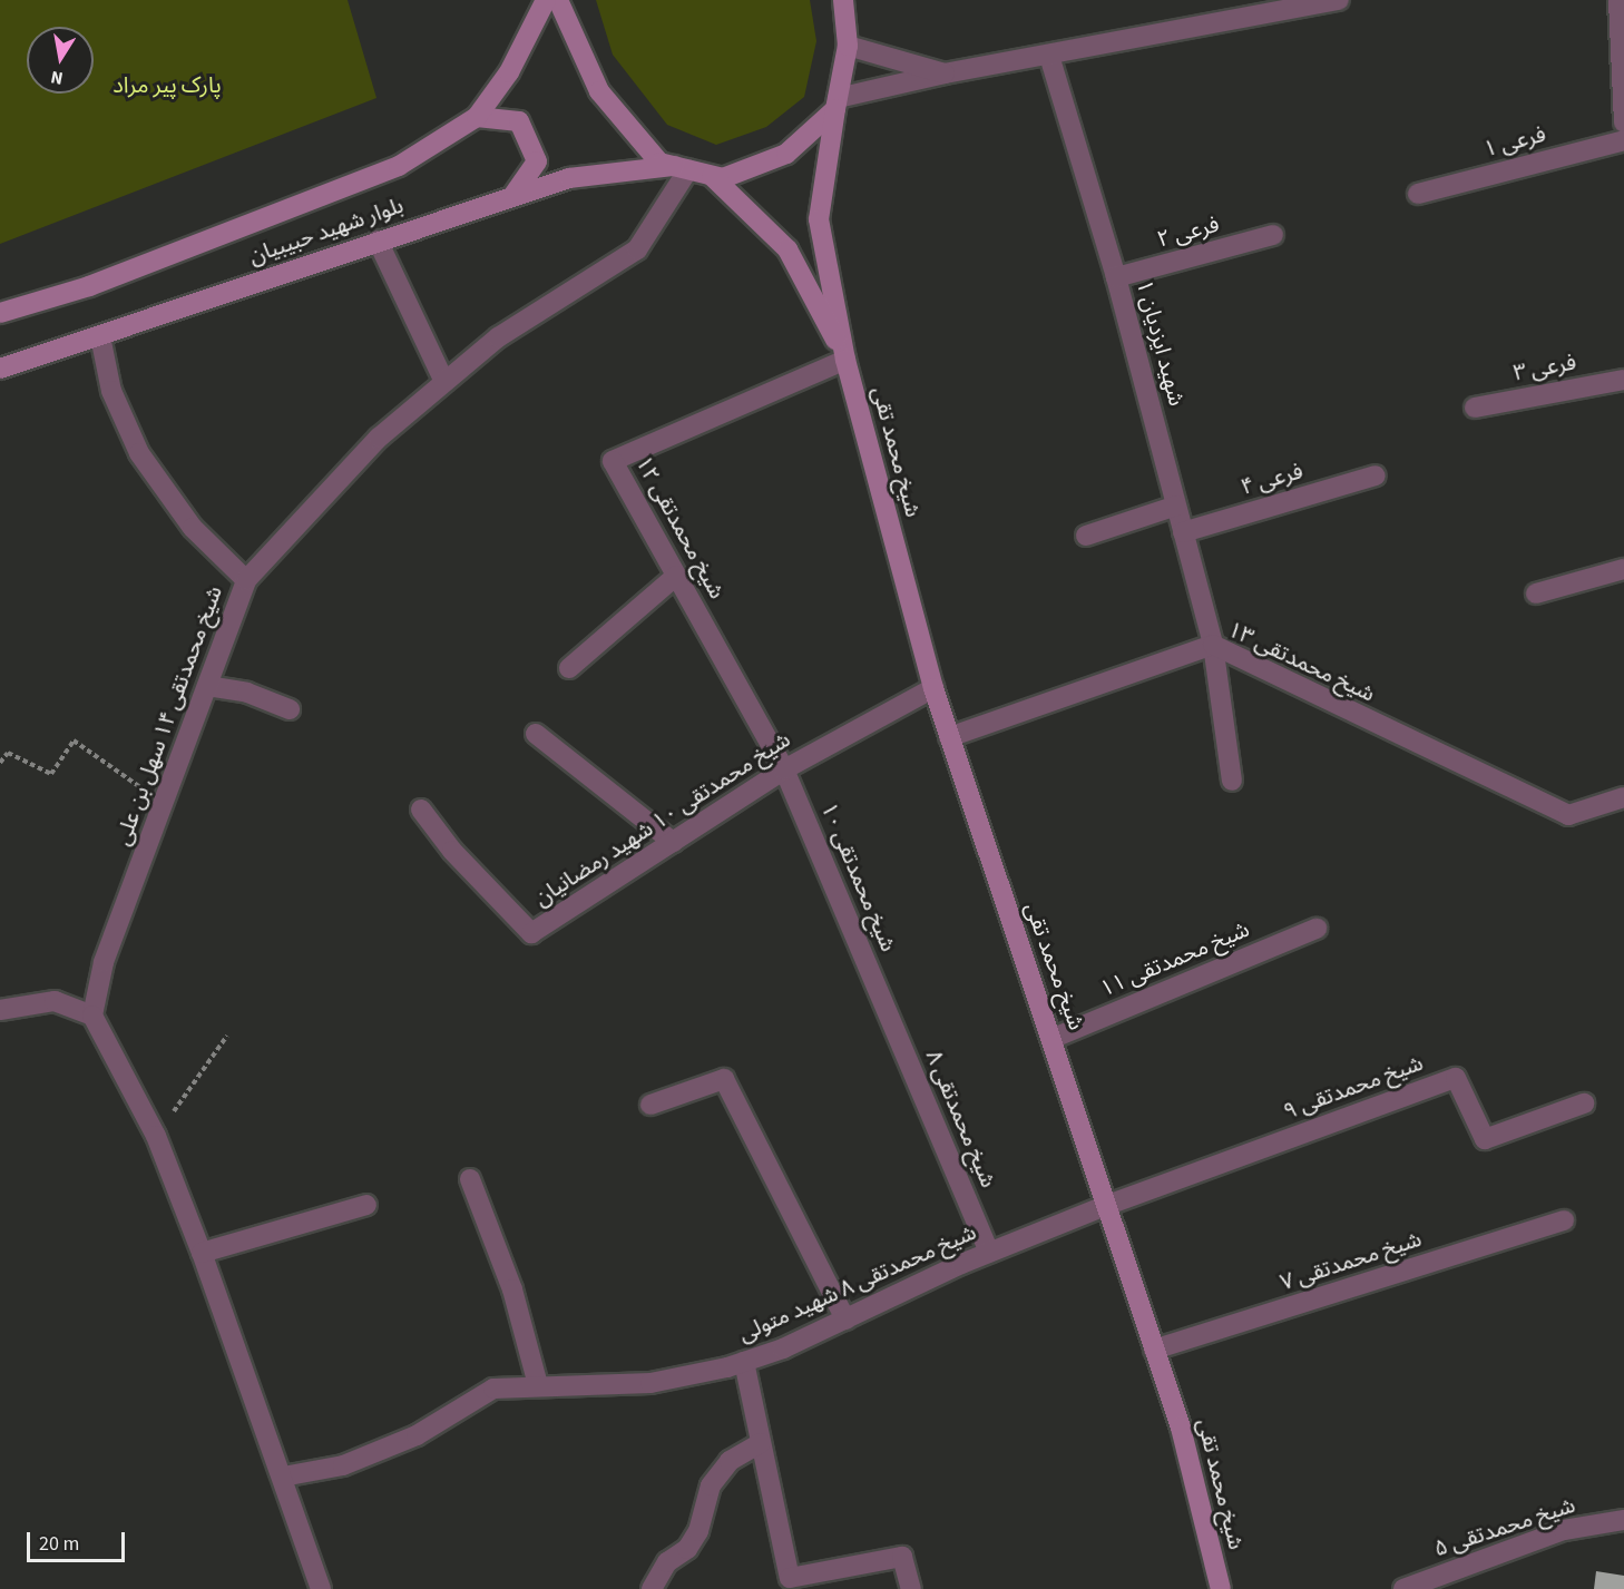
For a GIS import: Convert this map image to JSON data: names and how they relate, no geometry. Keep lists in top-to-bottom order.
{
  "streets": {
    "main road": ["بلوار شهید حبیبیان", "شیخ محمد تقی"],
    "street": [
      "فرعی ۱",
      "فرعی ۲",
      "شهید ایزدیان ۱",
      "فرعی ۳",
      "فرعی ۴",
      "شیخ محمدتقی ۱۲",
      "شیخ محمدتقی ۱۳",
      "شیخ محمدتقی ۱۴ سهل بن علی",
      "شیخ محمدتقی ۱۰ شهید رمضانیان",
      "شیخ محمدتقی ۱۰",
      "شیخ محمدتقی ۱۱",
      "شیخ محمدتقی ۹",
      "شیخ محمدتقی ۸",
      "شیخ محمدتقی ۷",
      "شیخ محمدتقی ۸ شهید متولی",
      "شیخ محمدتقی ۵"
    ]
  },
  "crossings": [
    ["بلوار شهید حبیبیان", "شیخ محمدتقی ۱۴ سهل بن علی"],
    ["فرعی ۲", "شهید ایزدیان ۱"],
    ["شهید ایزدیان ۱", "فرعی ۴"],
    ["شهید ایزدیان ۱", "شیخ محمدتقی ۱۳"],
    ["شیخ محمد تقی", "شیخ محمدتقی ۱۲"],
    ["شیخ محمد تقی", "شیخ محمدتقی ۱۳"],
    ["شیخ محمد تقی", "شیخ محمدتقی ۱۰ شهید رمضانیان"],
    ["شیخ محمد تقی", "شیخ محمدتقی ۱۱"],
    ["شیخ محمد تقی", "شیخ محمدتقی ۹"],
    ["شیخ محمد تقی", "شیخ محمدتقی ۷"],
    ["شیخ محمد تقی", "شیخ محمدتقی ۸ شهید متولی"],
    ["شیخ محمدتقی ۱۲", "شیخ محمدتقی ۱۰ شهید رمضانیان"],
    ["شیخ محمدتقی ۱۲", "شیخ محمدتقی ۱۰"],
    ["شیخ محمدتقی ۱۰ شهید رمضانیان", "شیخ محمدتقی ۱۰"],
    ["شیخ محمدتقی ۱۰", "شیخ محمدتقی ۸"],
    ["شیخ محمدتقی ۹", "شیخ محمدتقی ۸ شهید متولی"],
    ["شیخ محمدتقی ۸", "شیخ محمدتقی ۸ شهید متولی"]
  ],
  "parks": ["پارک پیر مراد"],
  "scale_bar": "20 m",
  "north": "bottom"
}
